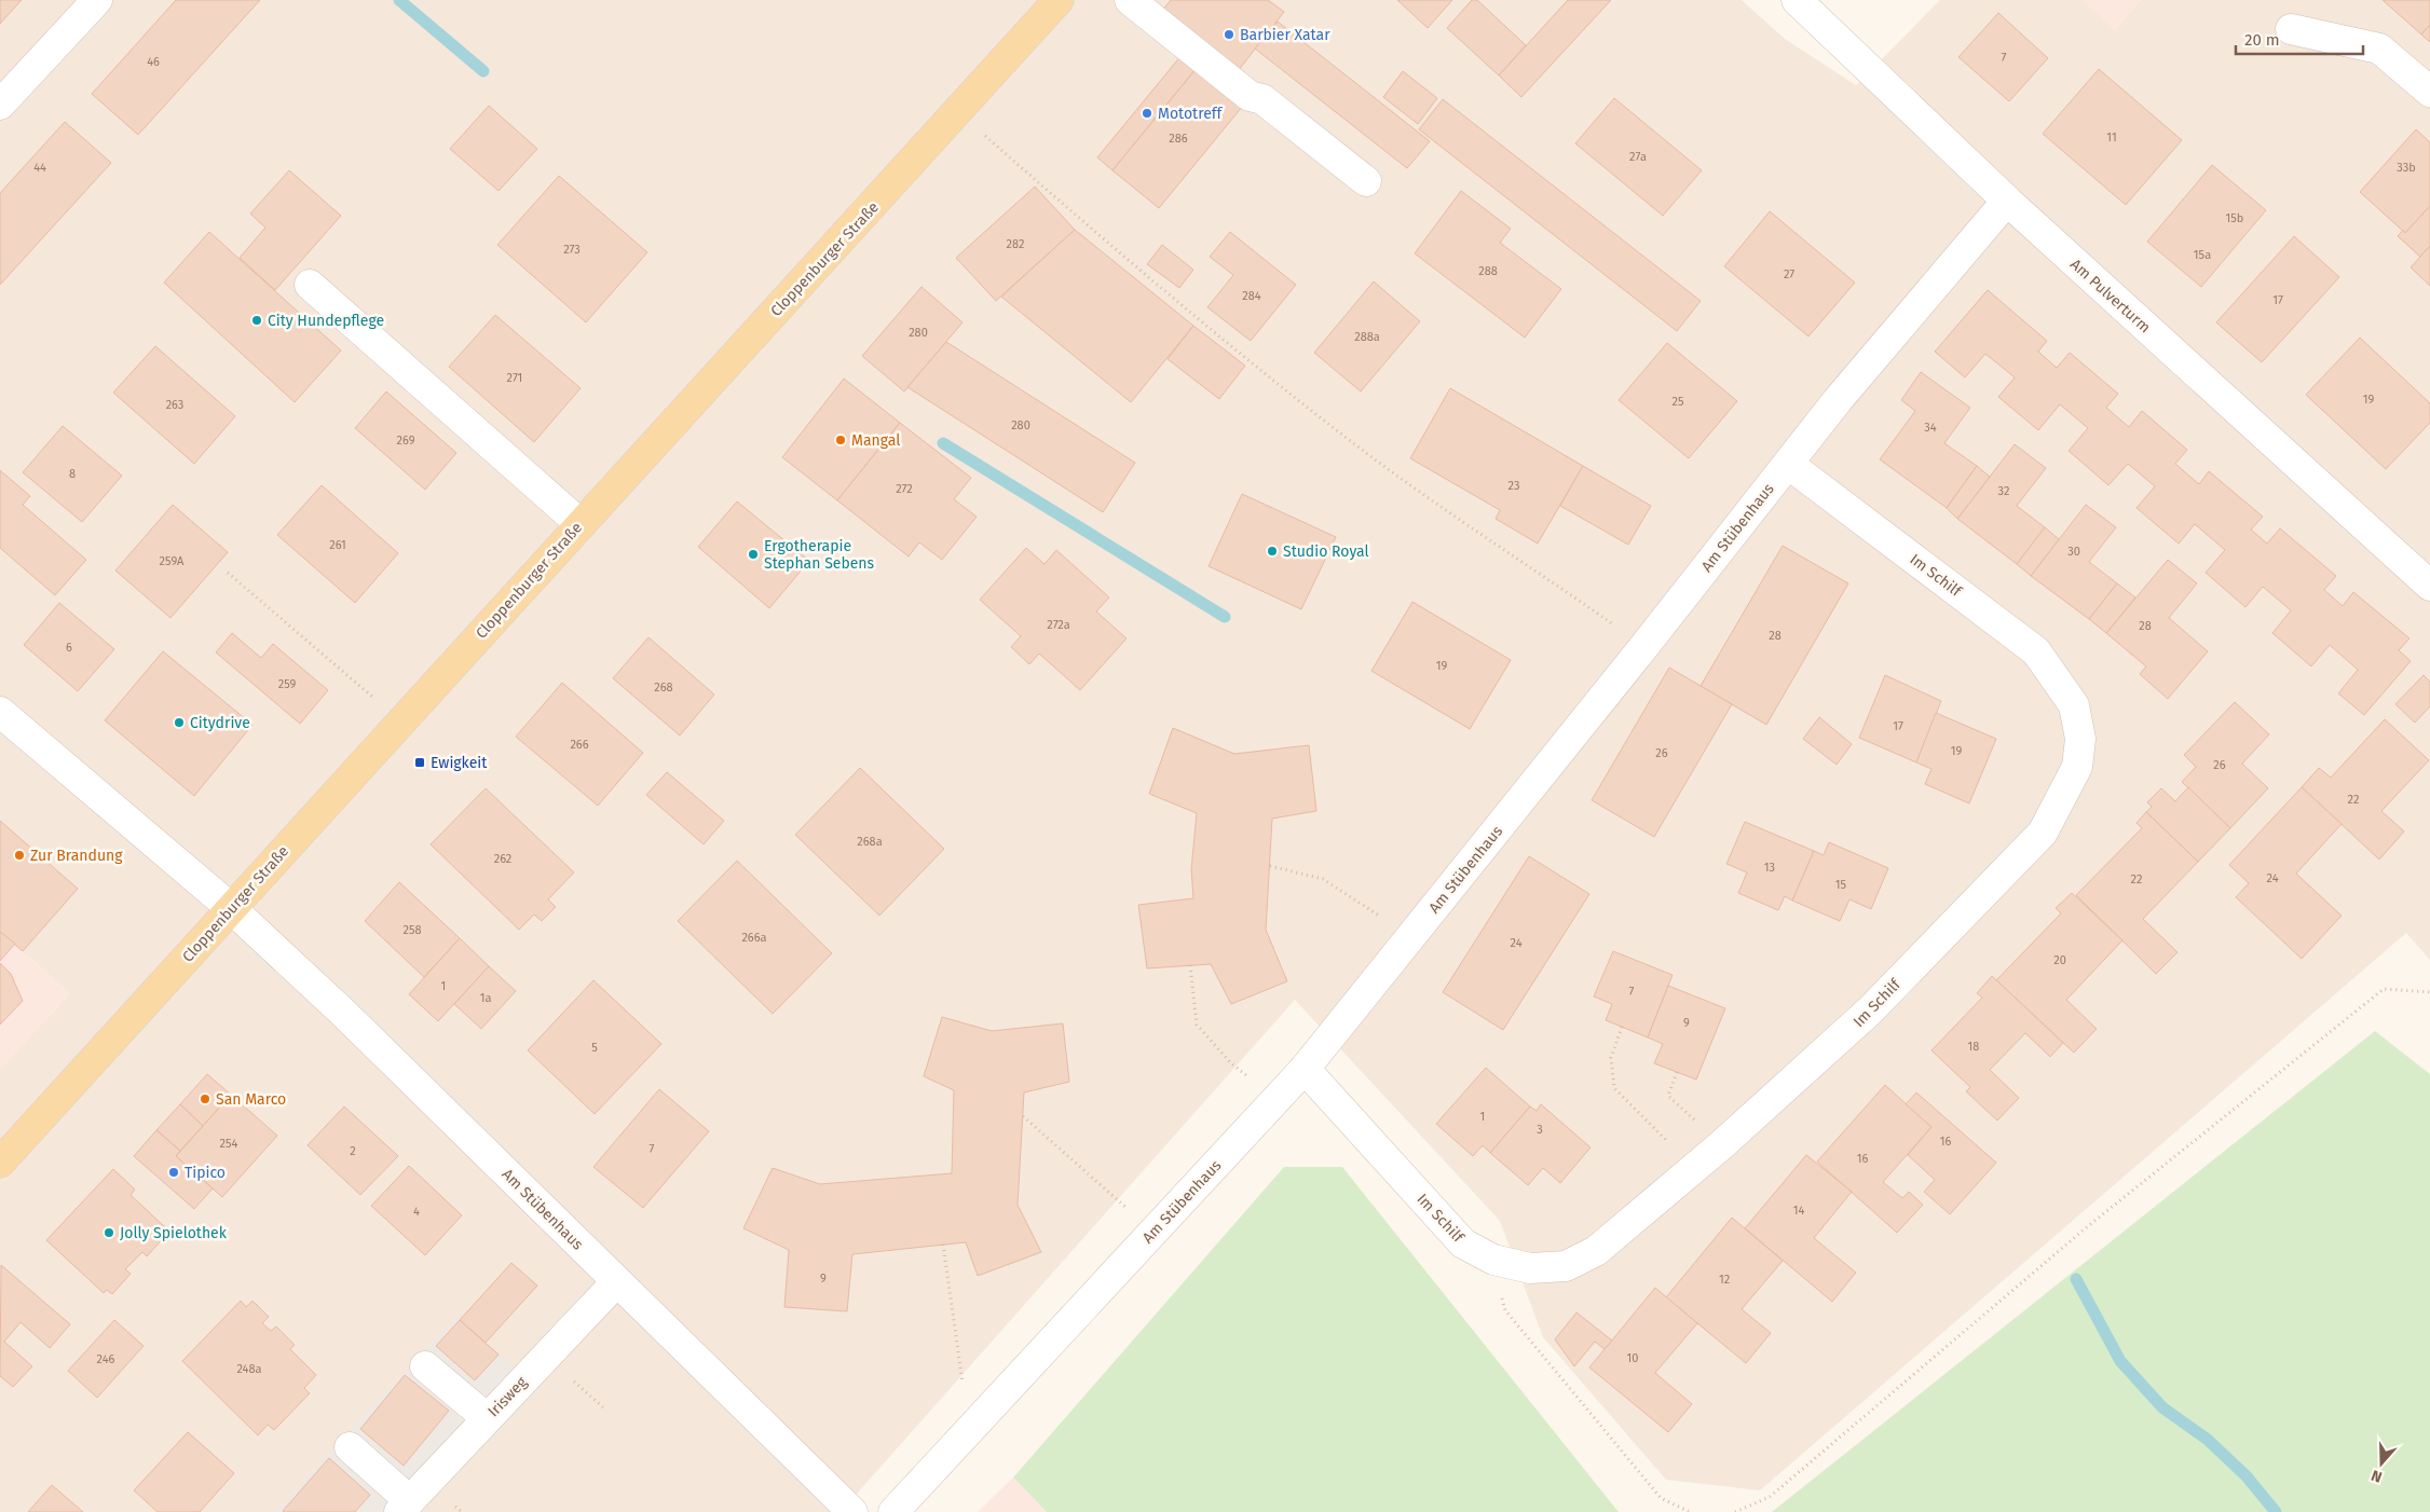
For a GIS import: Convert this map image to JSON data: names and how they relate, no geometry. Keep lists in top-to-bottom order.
{
  "streets": {
    "main road": ["Cloppenburger Straße"],
    "street": [
      "Am Pulverturm",
      "Am Stübenhaus",
      "Im Schilf",
      "Irisweg"
    ]
  },
  "crossings": [
    ["Cloppenburger Straße", "Am Stübenhaus"],
    ["Am Pulverturm", "Am Stübenhaus"],
    ["Am Stübenhaus", "Im Schilf"],
    ["Am Stübenhaus", "Irisweg"]
  ],
  "places": {
    "other": [
      "Barbier Xatar",
      "Mototreff",
      "City Hundepflege",
      "Mangal",
      "Studio Royal",
      "Ergotherapie Stephan Sebens",
      "Citydrive",
      "Zur Brandung",
      "San Marco",
      "Tipico",
      "Jolly Spielothek"
    ],
    "transit": ["Ewigkeit"]
  },
  "house_numbers": [
    "7",
    "46",
    "11",
    "286",
    "27a",
    "44",
    "33b",
    "15b",
    "282",
    "273",
    "15a",
    "288",
    "27",
    "284",
    "17",
    "280",
    "288a",
    "271",
    "19",
    "25",
    "263",
    "280",
    "34",
    "269",
    "8",
    "23",
    "272",
    "32",
    "261",
    "30",
    "259A",
    "272a",
    "28",
    "28",
    "6",
    "19",
    "259",
    "268",
    "17",
    "266",
    "19",
    "26",
    "26",
    "22",
    "268a",
    "262",
    "13",
    "24",
    "22",
    "15",
    "258",
    "266a",
    "24",
    "20",
    "1",
    "7",
    "1a",
    "9",
    "18",
    "5",
    "1",
    "3",
    "16",
    "254",
    "7",
    "2",
    "16",
    "14",
    "4",
    "9",
    "12",
    "10",
    "246",
    "248a"
  ],
  "scale_bar": "20 m",
  "north": "bottom"
}
